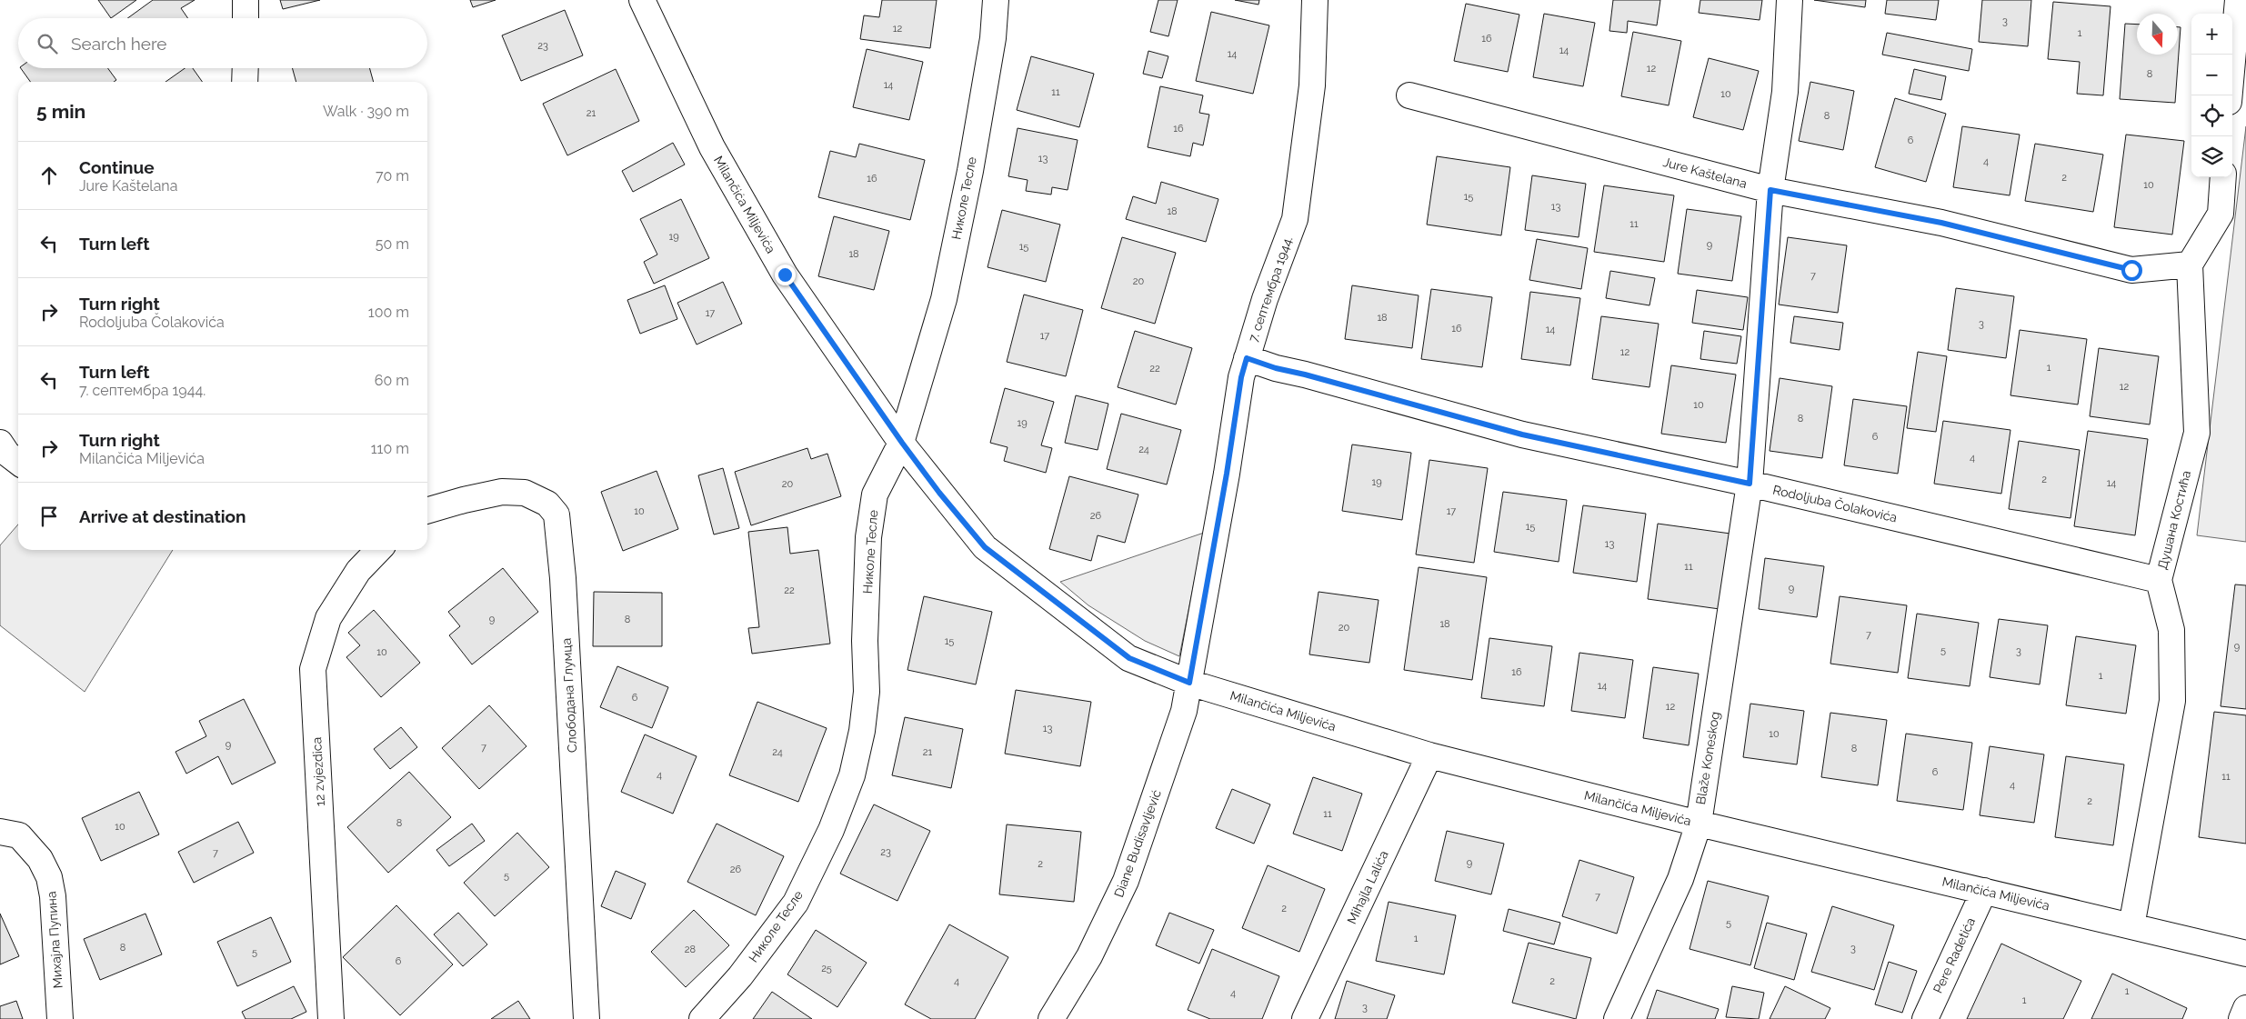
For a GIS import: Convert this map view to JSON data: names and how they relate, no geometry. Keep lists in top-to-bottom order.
{
  "streets": {
    "street": [
      "Jure Kaštelana",
      "Николе Тесле",
      "Milančića Miljevića",
      "7. септембра 1944.",
      "Rodoljuba Čolakovića",
      "Душана Костића",
      "Слободана Глумца",
      "Blaže Koneskog",
      "12 zvjezdica",
      "Diane Budisavljević",
      "Mihajla Lalića",
      "Михајла Пупина",
      "Pere Radetića"
    ]
  },
  "crossings": [
    ["Jure Kaštelana", "Душана Костића"],
    ["Jure Kaštelana", "Blaže Koneskog"],
    ["Николе Тесле", "Milančića Miljevića"],
    ["Milančića Miljevića", "7. септембра 1944."],
    ["Milančića Miljevića", "Душана Костића"],
    ["Milančića Miljevića", "Blaže Koneskog"],
    ["Milančića Miljevića", "Diane Budisavljević"],
    ["Milančića Miljevića", "Mihajla Lalića"],
    ["Milančića Miljevića", "Pere Radetića"],
    ["7. септембра 1944.", "Rodoljuba Čolakovića"],
    ["7. септембра 1944.", "Diane Budisavljević"],
    ["Rodoljuba Čolakovića", "Душана Костића"],
    ["Rodoljuba Čolakovića", "Blaže Koneskog"]
  ],
  "house_numbers": [
    "3",
    "12",
    "1",
    "16",
    "23",
    "14",
    "14",
    "12",
    "8",
    "14",
    "11",
    "10",
    "21",
    "8",
    "16",
    "6",
    "13",
    "4",
    "2",
    "16",
    "10",
    "15",
    "13",
    "18",
    "11",
    "19",
    "9",
    "15",
    "18",
    "7",
    "20",
    "17",
    "18",
    "3",
    "16",
    "14",
    "17",
    "12",
    "1",
    "22",
    "12",
    "10",
    "8",
    "19",
    "6",
    "24",
    "4",
    "2",
    "19",
    "14",
    "20",
    "10",
    "17",
    "26",
    "15",
    "13",
    "11",
    "9",
    "22",
    "9",
    "8",
    "18",
    "20",
    "7",
    "15",
    "9",
    "5",
    "3",
    "10",
    "16",
    "1",
    "14",
    "6",
    "12",
    "13",
    "10",
    "9",
    "7",
    "8",
    "24",
    "21",
    "6",
    "4",
    "11",
    "4",
    "2",
    "11",
    "8",
    "10",
    "23",
    "7",
    "9",
    "2",
    "26",
    "5",
    "7",
    "2",
    "5",
    "1",
    "8",
    "3",
    "28",
    "5",
    "6",
    "25",
    "4",
    "2",
    "1",
    "4",
    "1",
    "3"
  ],
  "north": "bottom",
  "page": {
    "map_buttons": ["+", "−"],
    "search": "Search here",
    "heading": ["5 min", "Walk · 390 m"],
    "list": [
      ["Continue", "Jure Kaštelana", "70 m"],
      ["Turn left", "50 m"],
      ["Turn right", "Rodoljuba Čolakovića", "100 m"],
      ["Turn left", "7. септембра 1944.", "60 m"],
      ["Turn right", "Milančića Miljevića", "110 m"],
      "Arrive at destination"
    ]
  }
}
